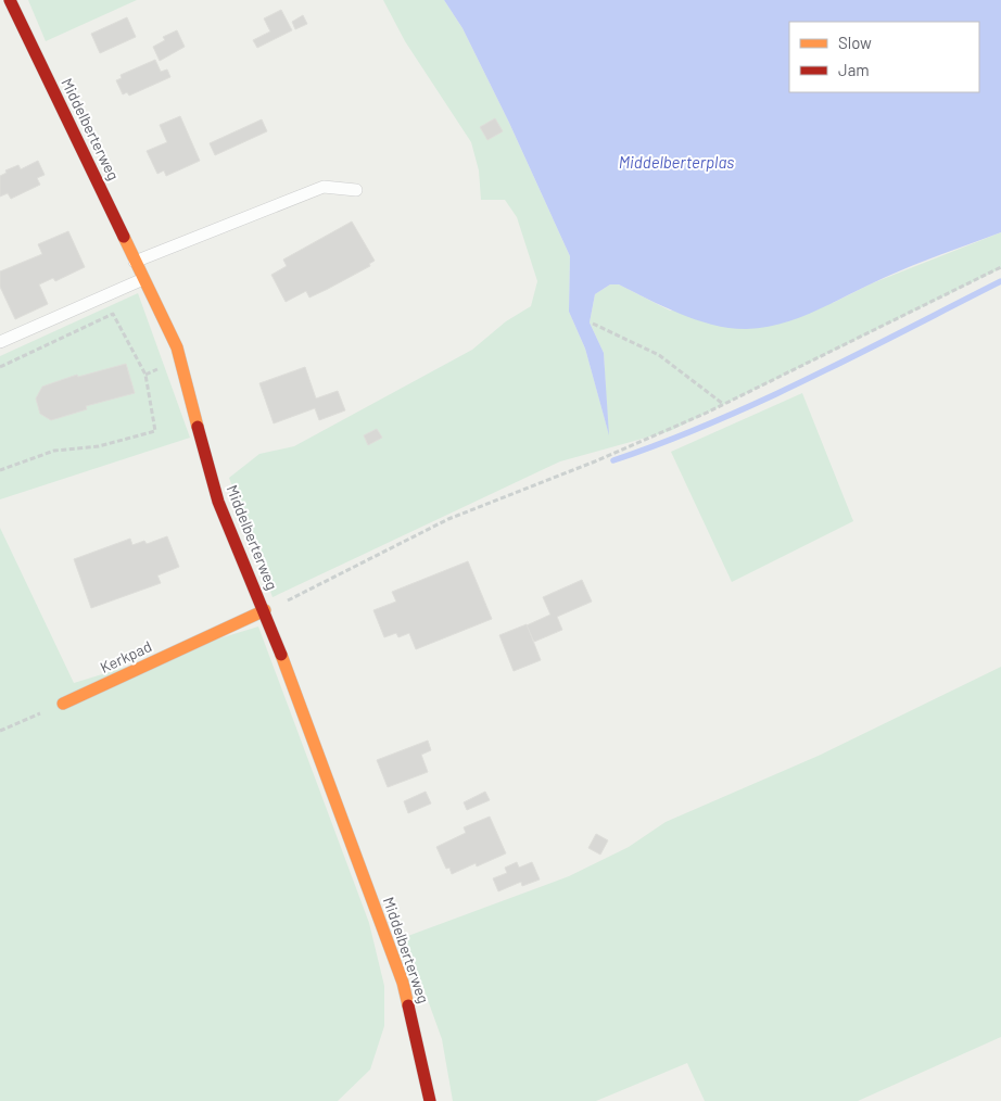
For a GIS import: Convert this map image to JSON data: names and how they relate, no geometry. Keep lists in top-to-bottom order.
{
  "streets": {
    "street": ["Middelberterweg", "Kerkpad"]
  },
  "crossings": [
    ["Middelberterweg", "Kerkpad"]
  ],
  "water": ["Middelberterplas"],
  "legend": ["Slow", "Jam"]
}
